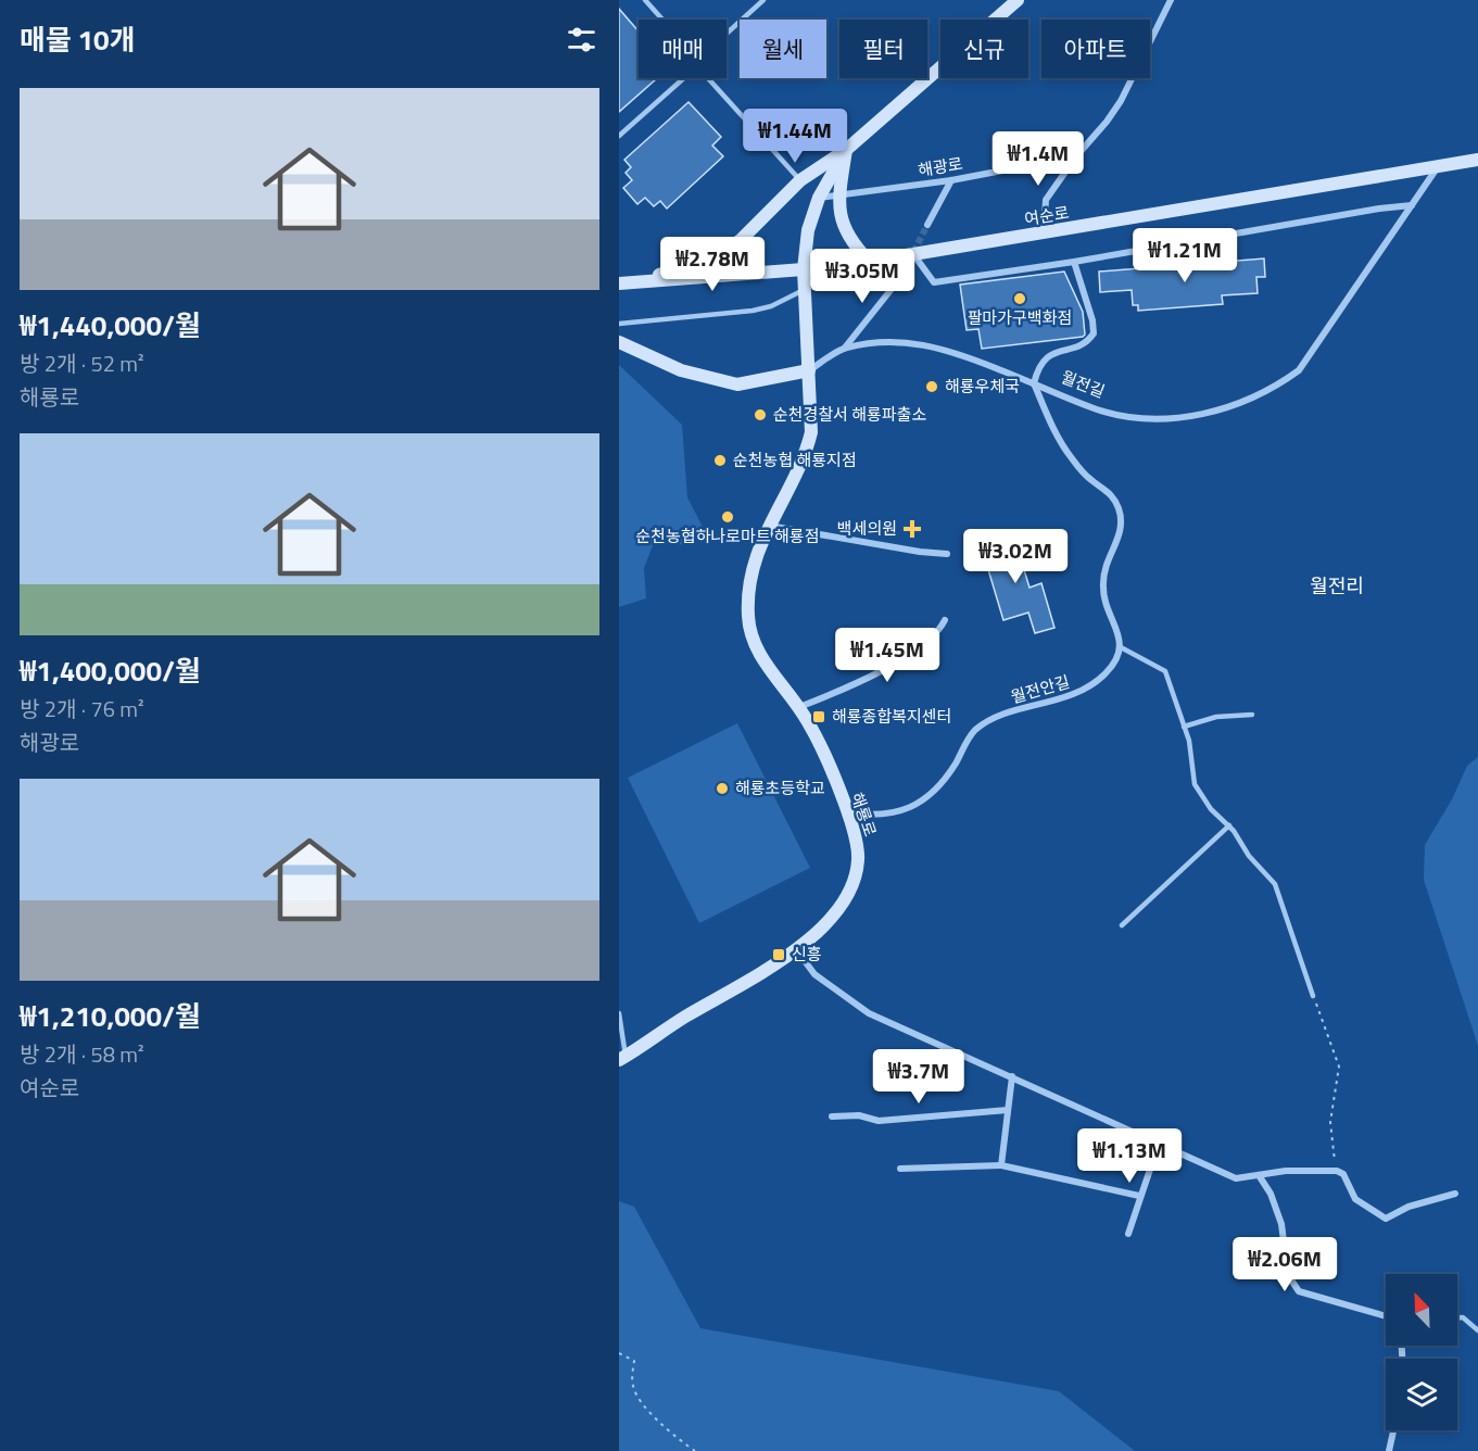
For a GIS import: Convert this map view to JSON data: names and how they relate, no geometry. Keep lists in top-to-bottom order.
{
  "streets": {
    "main road": ["여순로", "월전길", "해룡로"],
    "street": ["해광로", "월전안길"]
  },
  "crossings": [
    ["해광로", "해룡로"],
    ["여순로", "월전길"],
    ["여순로", "해룡로"],
    ["월전길", "해룡로"],
    ["월전안길", "해룡로"]
  ],
  "districts": ["월전리"],
  "places": {
    "other": [
      "팔마가구백화점",
      "해룡우체국",
      "순천경찰서 해룡파출소",
      "순천농협 해룡지점",
      "순천농협하나로마트 해룡점",
      "해룡초등학교"
    ],
    "health": ["백세의원"],
    "transit": ["해룡종합복지센터", "신흥"]
  },
  "north": "top left",
  "page": {
    "heading": "매물 10개",
    "chip": [
      "매매",
      "월세",
      "필터",
      "신규",
      "아파트"
    ],
    "list": [
      {
        "name": "₩1,440,000/월",
        "note": "방 2개 · 52 m² · 해룡로"
      },
      {
        "name": "₩1,400,000/월",
        "note": "방 2개 · 76 m² · 해광로"
      },
      {
        "name": "₩1,210,000/월",
        "note": "방 2개 · 58 m² · 여순로"
      }
    ],
    "price": [
      "₩1.44M",
      "₩1.4M",
      "₩1.21M",
      "₩2.78M",
      "₩3.05M",
      "₩3.02M",
      "₩1.45M",
      "₩3.7M",
      "₩1.13M",
      "₩2.06M"
    ]
  }
}
